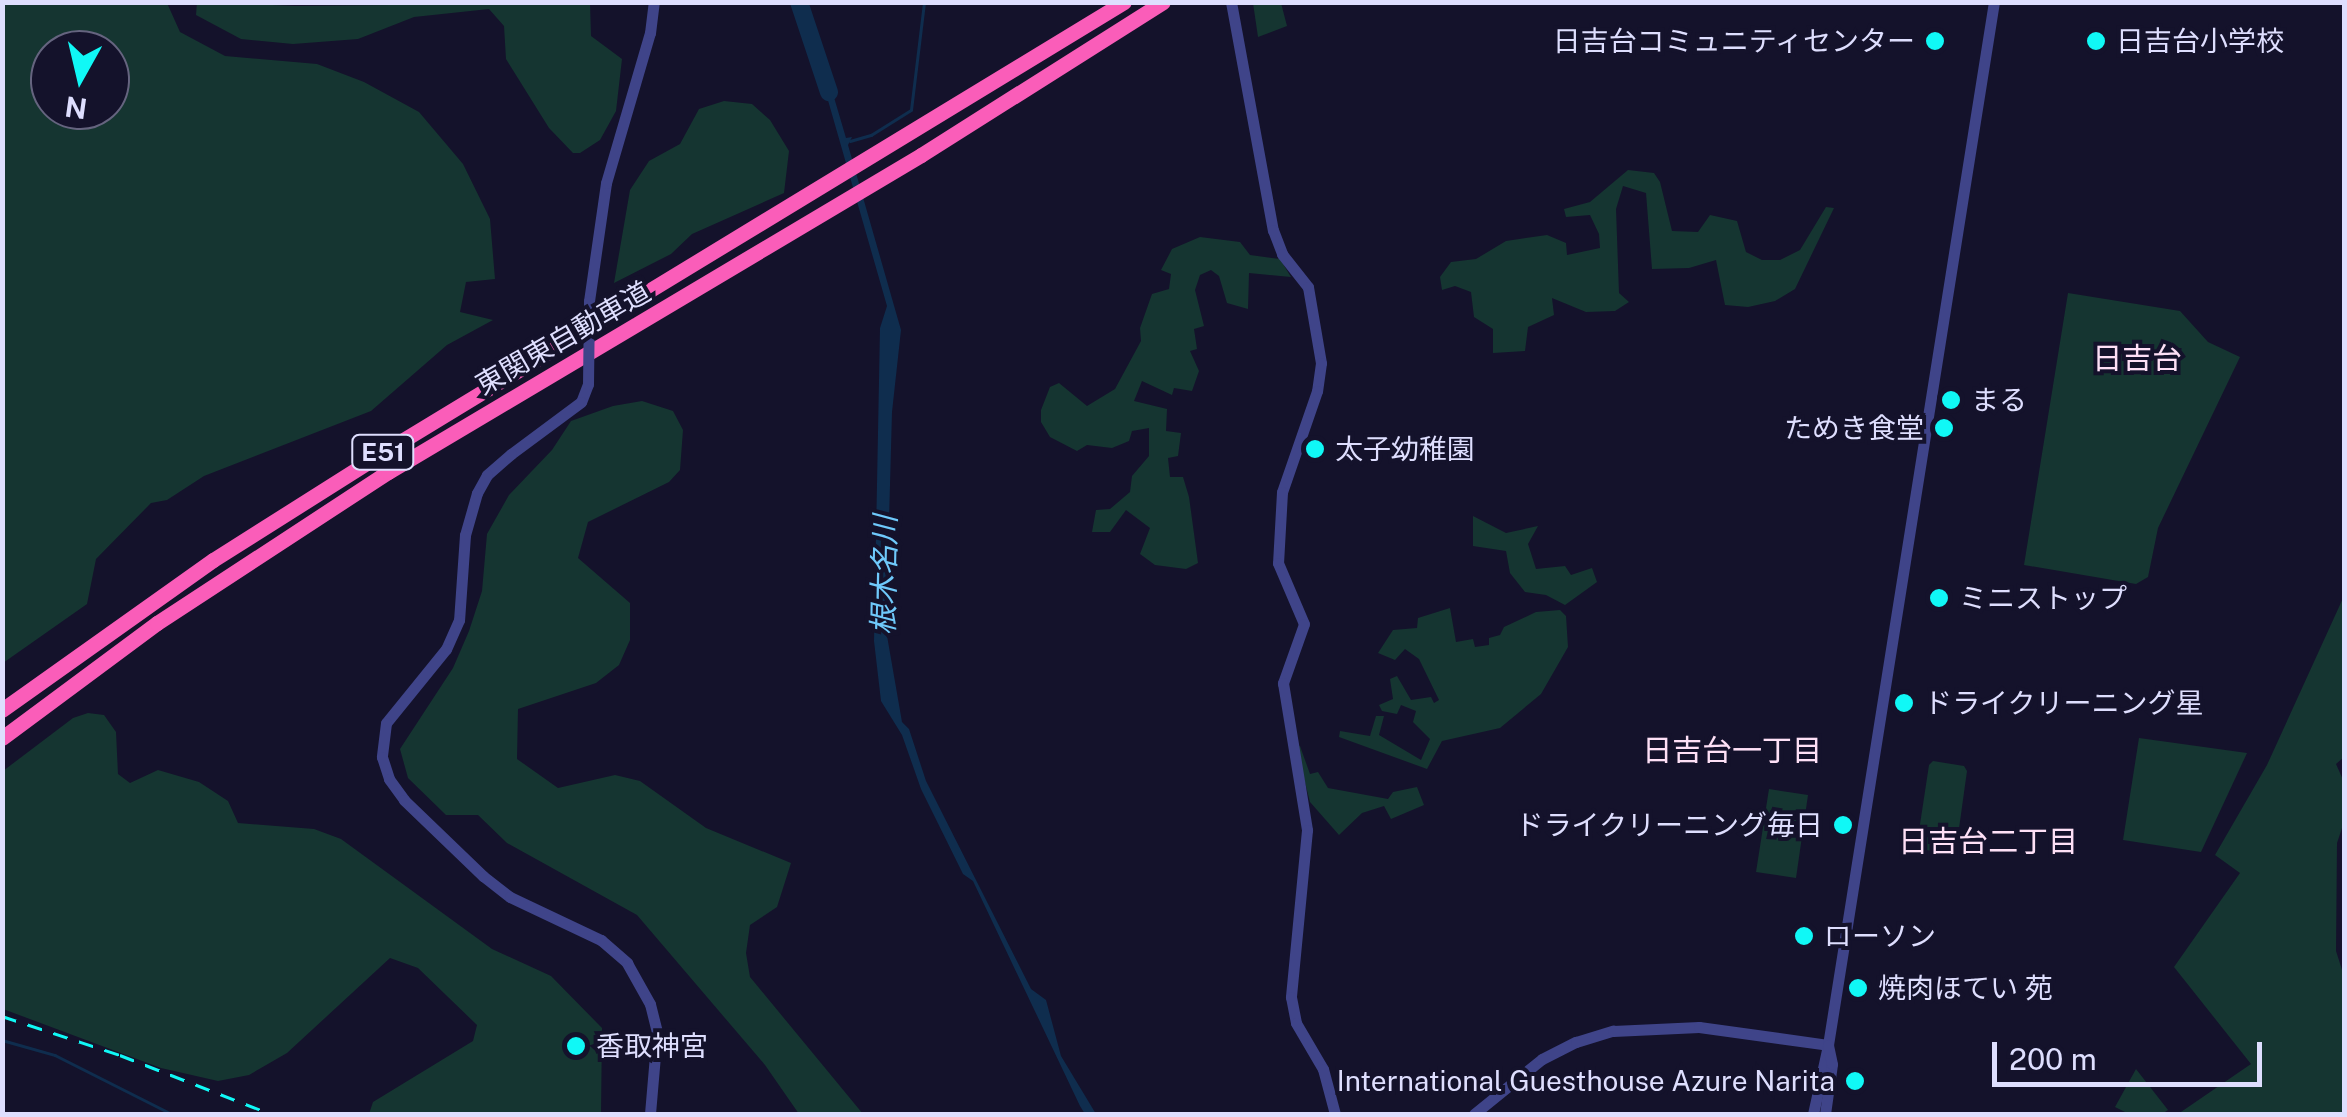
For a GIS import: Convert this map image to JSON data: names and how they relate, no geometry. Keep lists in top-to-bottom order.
{
  "streets": {
    "highway": ["東関東自動車道", "E51"]
  },
  "districts": ["日吉台", "日吉台一丁目", "日吉台二丁目"],
  "water": ["根木名川"],
  "places": [
    "日吉台コミュニティセンター",
    "日吉台小学校",
    "まる",
    "ためき食堂",
    "太子幼稚園",
    "ミニストップ",
    "ドライクリーニング星",
    "ドライクリーニング毎日",
    "ローソン",
    "焼肉ほてい 苑",
    "香取神宮",
    "International Guesthouse Azure Narita"
  ],
  "scale_bar": "200 m",
  "north": "bottom"
}
